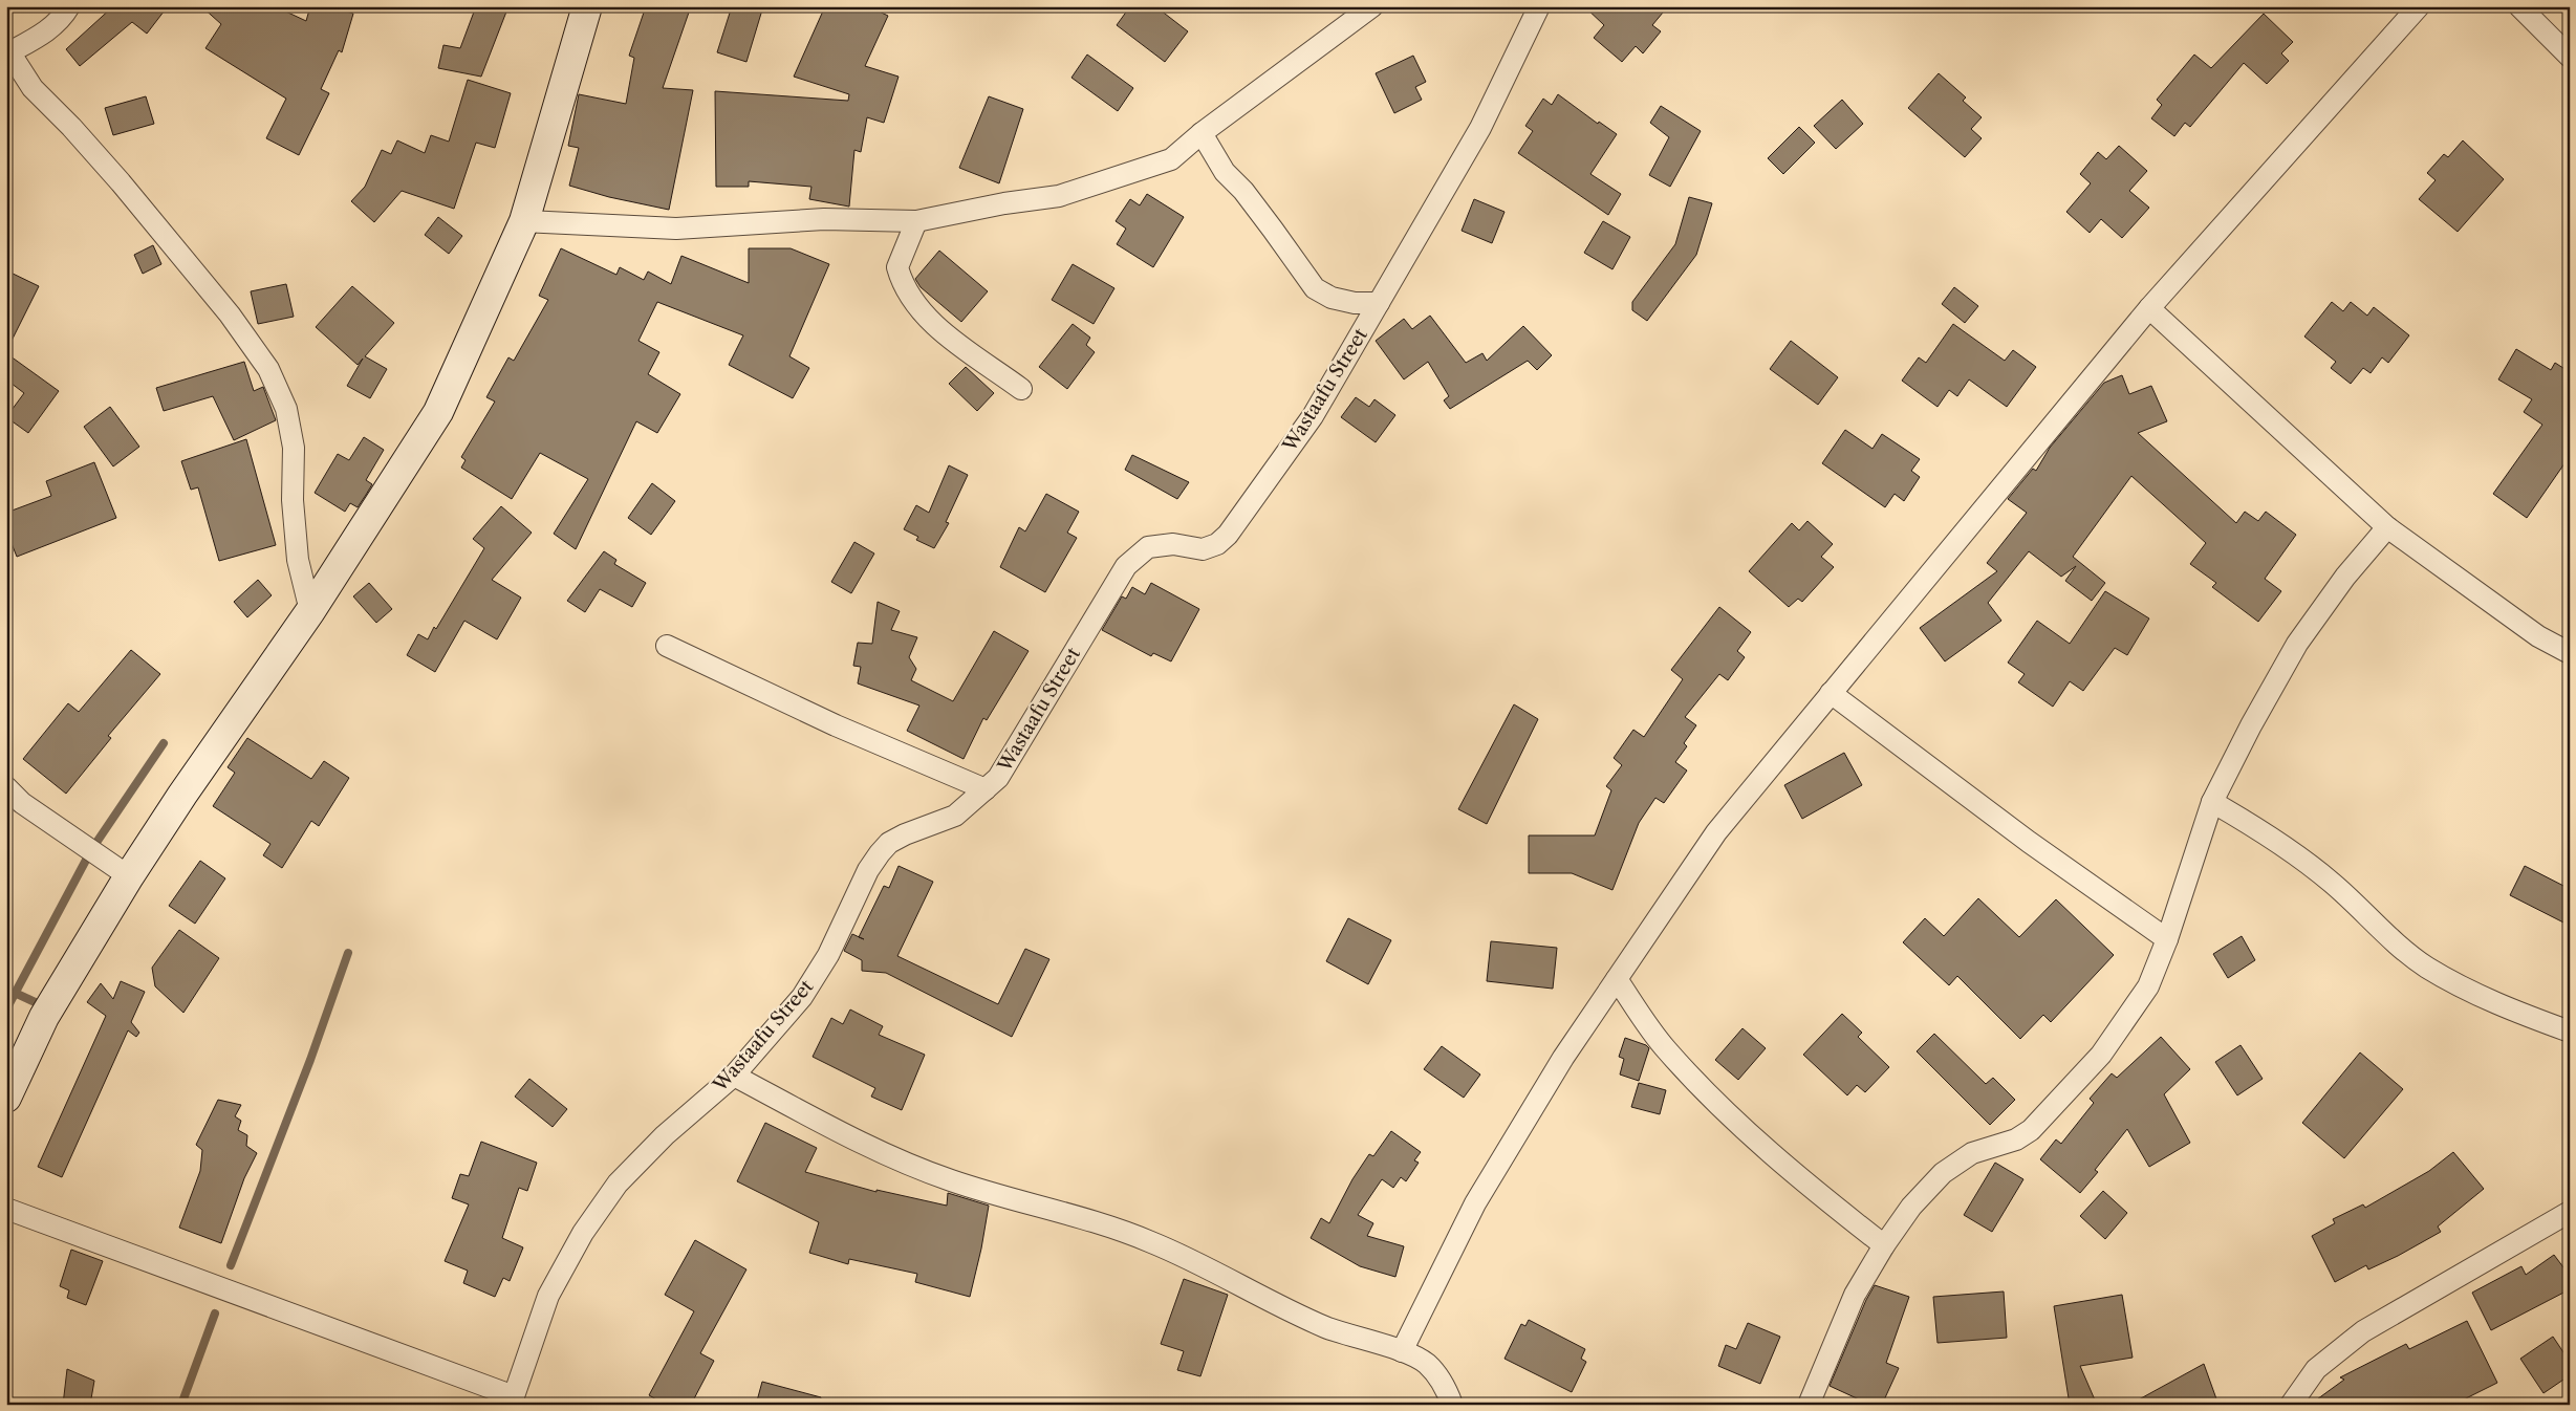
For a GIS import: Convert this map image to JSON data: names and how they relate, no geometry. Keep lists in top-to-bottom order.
{
  "streets": {
    "street": ["Wastaafu Street"]
  }
}
